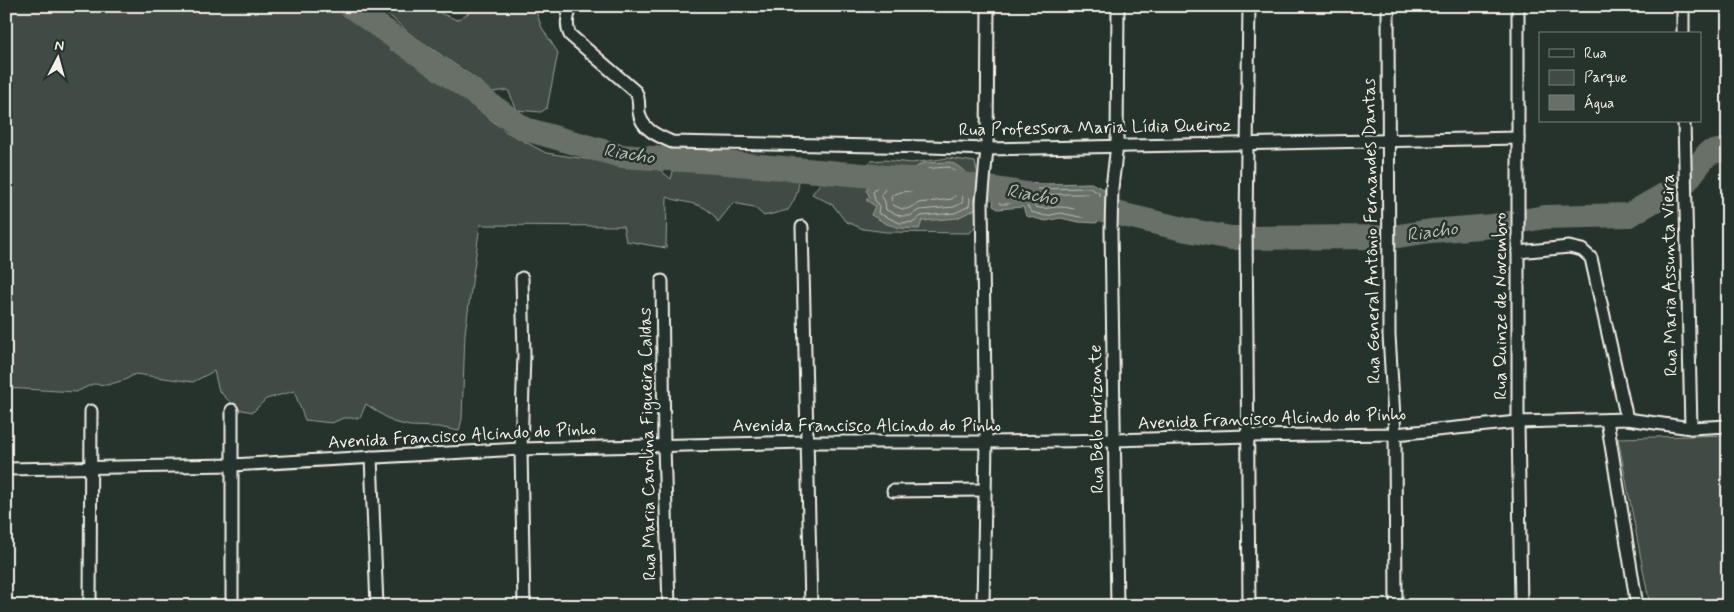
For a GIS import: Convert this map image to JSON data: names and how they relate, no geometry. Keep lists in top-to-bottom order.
{
  "streets": {
    "street": [
      "Rua Professora Maria Lídia Queiroz",
      "Rua General Antônio Fernandes Dantas",
      "Rua Maria Assunta Vieira",
      "Rua Quinze de Novembro",
      "Rua Belo Horizonte",
      "Avenida Francisco Alcindo do Pinho",
      "Rua Maria Carolina Figueira Caldas"
    ]
  },
  "crossings": [
    ["Rua Professora Maria Lídia Queiroz", "Rua General Antônio Fernandes Dantas"],
    ["Rua Professora Maria Lídia Queiroz", "Rua Quinze de Novembro"],
    ["Rua Professora Maria Lídia Queiroz", "Rua Belo Horizonte"],
    ["Rua General Antônio Fernandes Dantas", "Avenida Francisco Alcindo do Pinho"],
    ["Rua Maria Assunta Vieira", "Avenida Francisco Alcindo do Pinho"],
    ["Rua Quinze de Novembro", "Avenida Francisco Alcindo do Pinho"],
    ["Rua Belo Horizonte", "Avenida Francisco Alcindo do Pinho"],
    ["Avenida Francisco Alcindo do Pinho", "Rua Maria Carolina Figueira Caldas"]
  ],
  "water": ["Riacho"],
  "legend": ["Rua", "Parque", "Água"],
  "north": "top"
}
